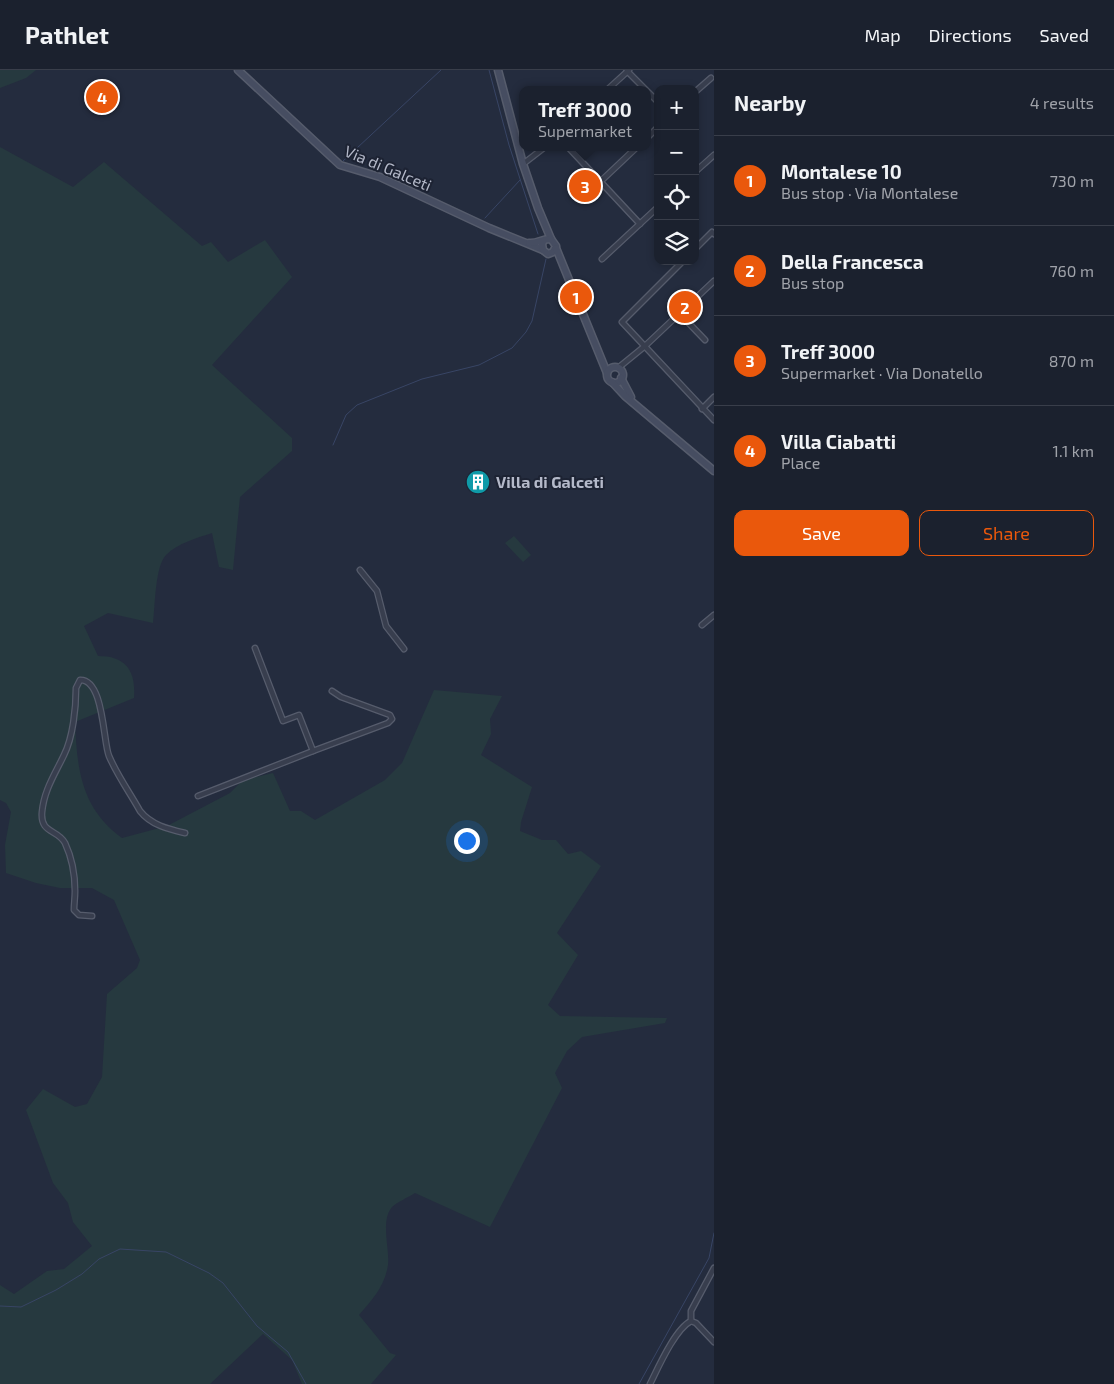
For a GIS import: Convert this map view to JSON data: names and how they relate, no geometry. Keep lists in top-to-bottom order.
{
  "streets": {
    "street": ["Via di Galceti"]
  },
  "places": {
    "building": ["Villa di Galceti"]
  },
  "page": {
    "header": "Pathlet",
    "nav": ["Map", "Directions", "Saved"],
    "heading": ["Nearby", "4 results"],
    "pins": [
      "4",
      "3",
      "1",
      "2"
    ],
    "map_buttons": ["+", "−"],
    "popup": ["Treff 3000", "Supermarket"],
    "list": [
      {
        "mark": "1",
        "name": "Montalese 10",
        "note": "Bus stop · Via Montalese",
        "value": "730 m"
      },
      {
        "mark": "2",
        "name": "Della Francesca",
        "note": "Bus stop",
        "value": "760 m"
      },
      {
        "mark": "3",
        "name": "Treff 3000",
        "note": "Supermarket · Via Donatello",
        "value": "870 m"
      },
      {
        "mark": "4",
        "name": "Villa Ciabatti",
        "note": "Place",
        "value": "1.1 km"
      }
    ],
    "buttons": ["Save", "Share"]
  }
}
